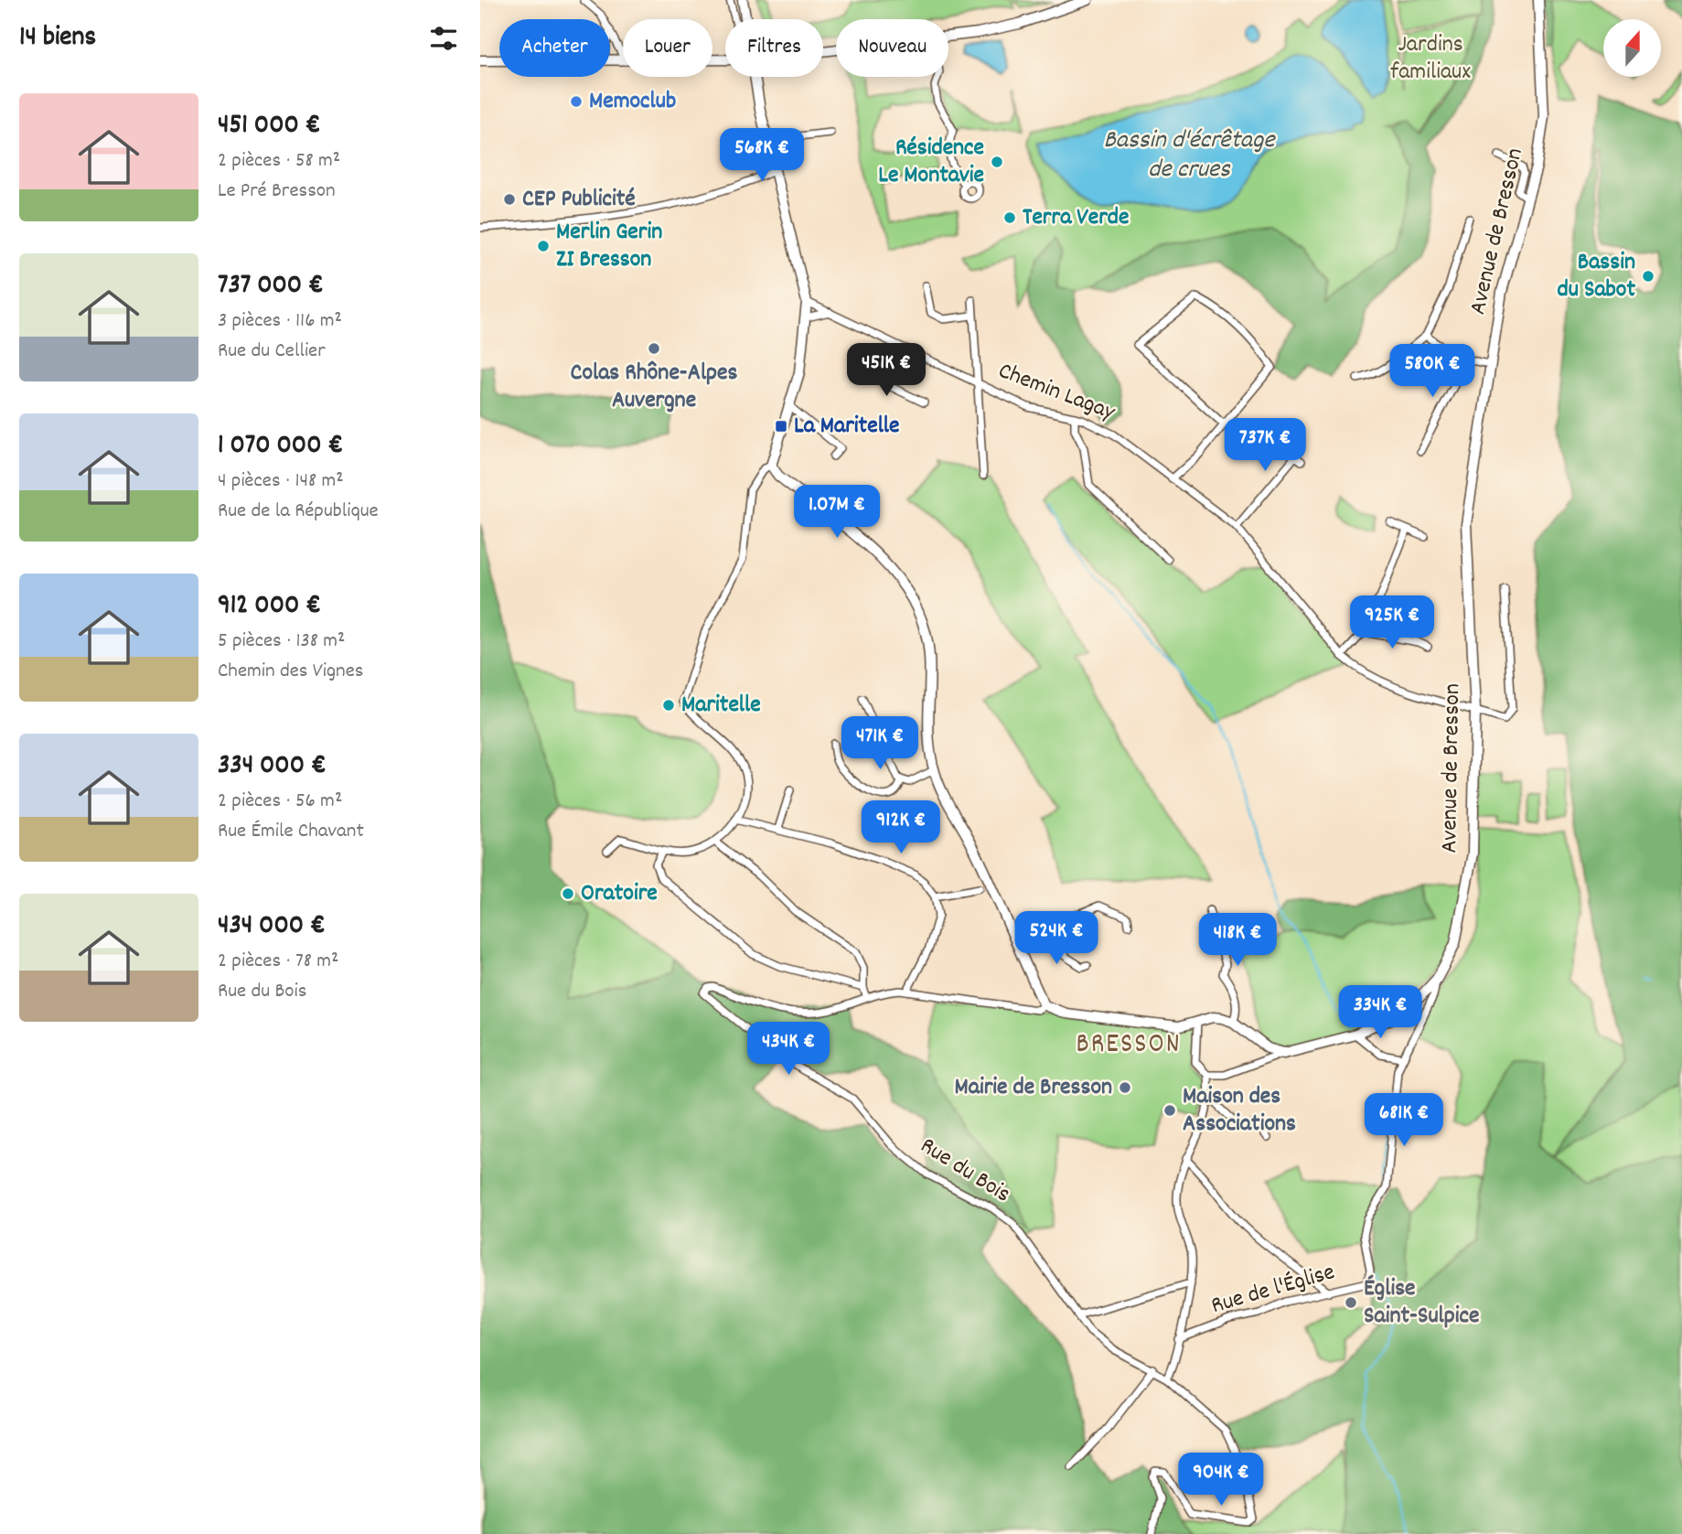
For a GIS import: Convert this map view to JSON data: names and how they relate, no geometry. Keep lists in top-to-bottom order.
{
  "streets": {
    "street": [
      "Avenue de Bresson",
      "Chemin Lagay",
      "Rue du Bois",
      "Rue de l'Église"
    ]
  },
  "crossings": [
    ["Avenue de Bresson", "Chemin Lagay"],
    ["Avenue de Bresson", "Rue de l'Église"]
  ],
  "districts": ["BRESSON"],
  "water": ["Bassin d'écrêtage de crues"],
  "parks": ["Jardins familiaux"],
  "places": {
    "other": [
      "Memoclub",
      "Résidence Le Montavie",
      "CEP Publicité",
      "Terra Verde",
      "Merlin Gerin ZI Bresson",
      "Bassin du Sabot",
      "Colas Rhône-Alpes Auvergne",
      "Maritelle",
      "Oratoire",
      "Mairie de Bresson",
      "Maison des Associations",
      "Église Saint-Sulpice"
    ],
    "transit": ["La Maritelle"]
  },
  "north": "top",
  "page": {
    "heading": "14 biens",
    "chip": [
      "Acheter",
      "Louer",
      "Filtres",
      "Nouveau"
    ],
    "list": [
      {
        "name": "451 000 €",
        "note": "2 pièces · 58 m² · Le Pré Bresson"
      },
      {
        "name": "737 000 €",
        "note": "3 pièces · 116 m² · Rue du Cellier"
      },
      {
        "name": "1 070 000 €",
        "note": "4 pièces · 148 m² · Rue de la République"
      },
      {
        "name": "912 000 €",
        "note": "5 pièces · 138 m² · Chemin des Vignes"
      },
      {
        "name": "334 000 €",
        "note": "2 pièces · 56 m² · Rue Émile Chavant"
      },
      {
        "name": "434 000 €",
        "note": "2 pièces · 78 m² · Rue du Bois"
      }
    ],
    "price": [
      "568K €",
      "451K €",
      "580K €",
      "737K €",
      "1.07M €",
      "925K €",
      "471K €",
      "912K €",
      "524K €",
      "418K €",
      "334K €",
      "434K €",
      "681K €",
      "904K €"
    ]
  }
}
